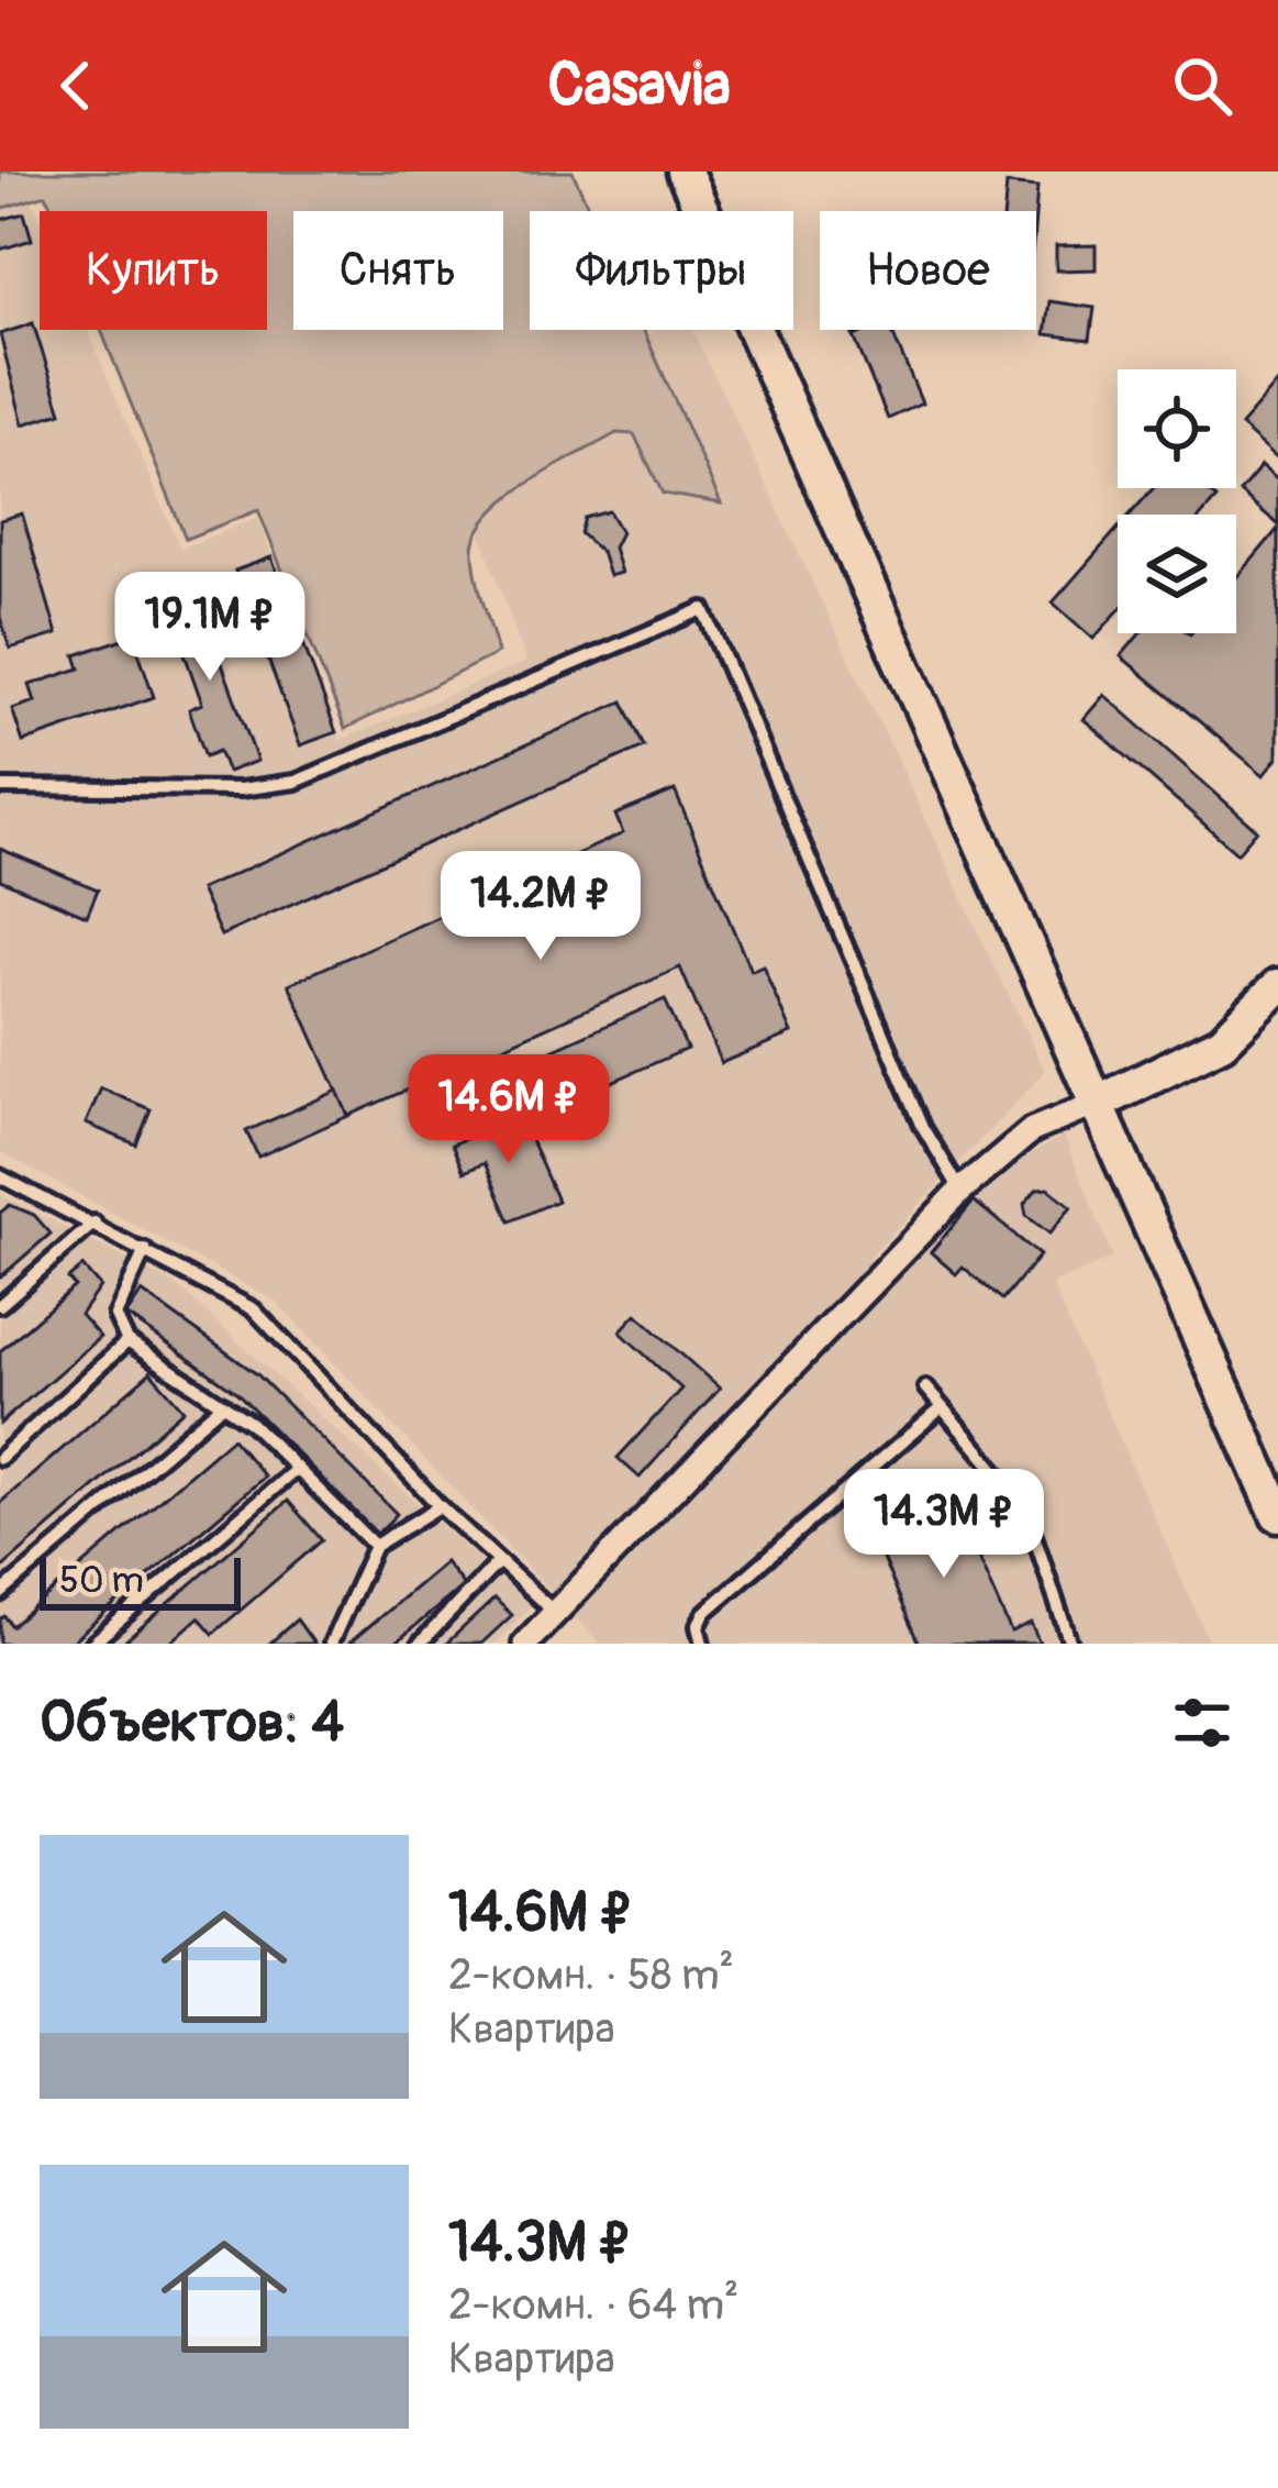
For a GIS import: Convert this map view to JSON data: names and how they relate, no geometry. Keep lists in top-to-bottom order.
{
  "scale_bar": "50 m",
  "page": {
    "header": "Casavia",
    "chip": [
      "Купить",
      "Снять",
      "Фильтры",
      "Новое"
    ],
    "price": [
      "19.1M ₽",
      "14.2M ₽",
      "14.6M ₽",
      "14.3M ₽"
    ],
    "scale": "50 m",
    "heading": "Объектов: 4",
    "list": [
      {
        "name": "14.6M ₽",
        "note": "2-комн. · 58 m² · Квартира"
      },
      {
        "name": "14.3M ₽",
        "note": "2-комн. · 64 m² · Квартира"
      }
    ]
  }
}
